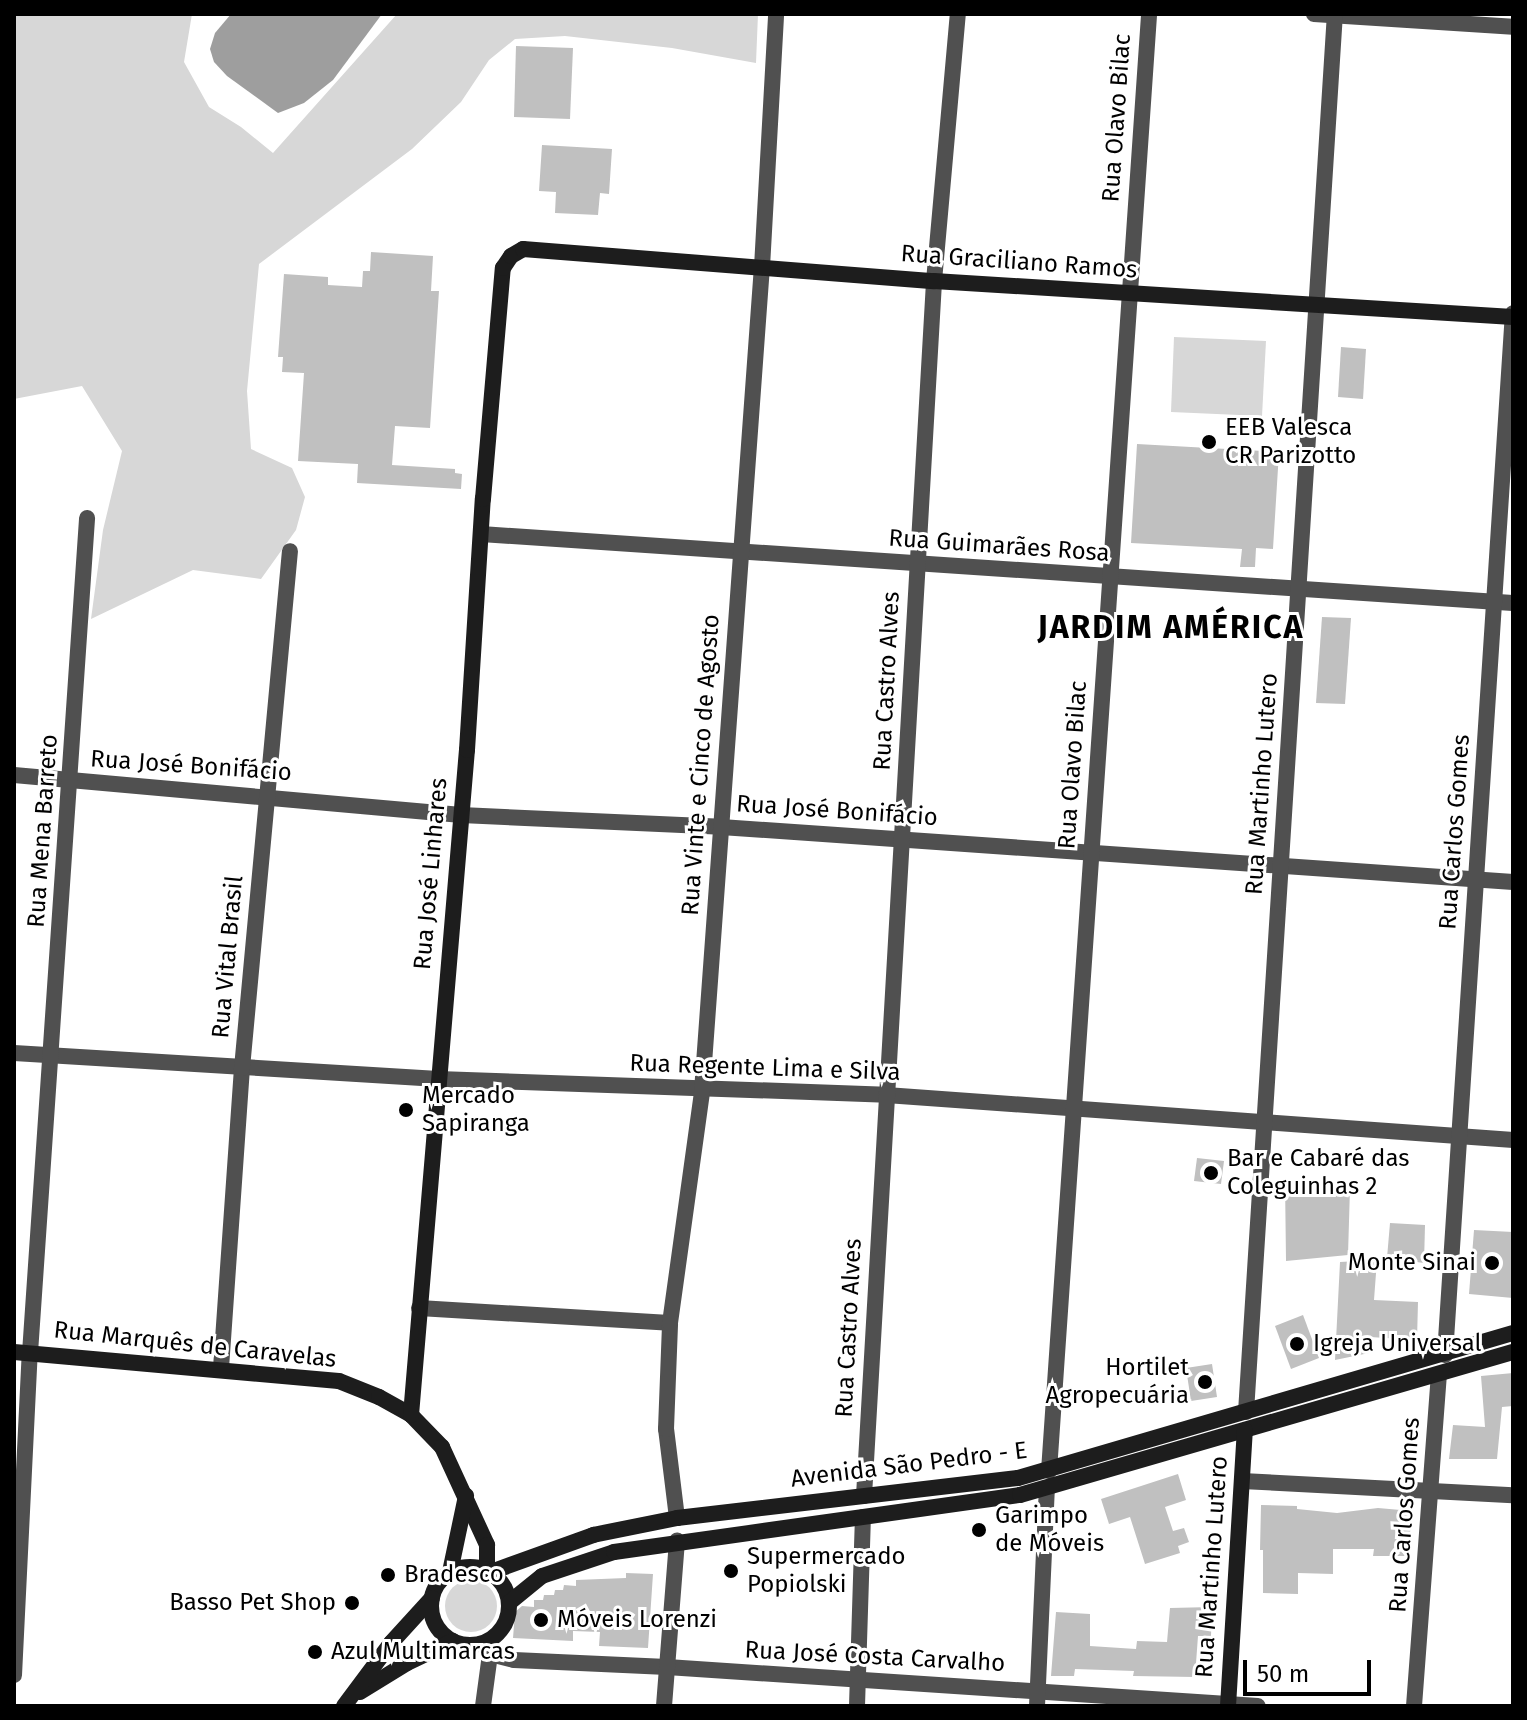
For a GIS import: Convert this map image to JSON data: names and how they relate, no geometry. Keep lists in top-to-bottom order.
{
  "streets": {
    "street": [
      "Rua Olavo Bilac",
      "Rua Graciliano Ramos",
      "Rua Guimarães Rosa",
      "Rua Castro Alves",
      "Rua Vinte e Cinco de Agosto",
      "Rua José Bonifácio",
      "Rua Martinho Lutero",
      "Rua Mena Barreto",
      "Rua Carlos Gomes",
      "Rua José Linhares",
      "Rua Vital Brasil",
      "Rua Regente Lima e Silva",
      "Rua Marquês de Caravelas",
      "Avenida São Pedro - E",
      "Rua José Costa Carvalho"
    ]
  },
  "crossings": [
    ["Rua Olavo Bilac", "Rua Graciliano Ramos"],
    ["Rua Olavo Bilac", "Rua Guimarães Rosa"],
    ["Rua Olavo Bilac", "Rua José Bonifácio"],
    ["Rua Olavo Bilac", "Rua Regente Lima e Silva"],
    ["Rua Olavo Bilac", "Avenida São Pedro - E"],
    ["Rua Graciliano Ramos", "Rua Castro Alves"],
    ["Rua Graciliano Ramos", "Rua Vinte e Cinco de Agosto"],
    ["Rua Graciliano Ramos", "Rua Martinho Lutero"],
    ["Rua Graciliano Ramos", "Rua Carlos Gomes"],
    ["Rua Graciliano Ramos", "Rua José Linhares"],
    ["Rua Guimarães Rosa", "Rua Castro Alves"],
    ["Rua Guimarães Rosa", "Rua Vinte e Cinco de Agosto"],
    ["Rua Guimarães Rosa", "Rua Martinho Lutero"],
    ["Rua Guimarães Rosa", "Rua Carlos Gomes"],
    ["Rua Guimarães Rosa", "Rua José Linhares"],
    ["Rua Castro Alves", "Rua José Bonifácio"],
    ["Rua Castro Alves", "Rua Regente Lima e Silva"],
    ["Rua Castro Alves", "Avenida São Pedro - E"],
    ["Rua Vinte e Cinco de Agosto", "Rua José Bonifácio"],
    ["Rua Vinte e Cinco de Agosto", "Rua Regente Lima e Silva"],
    ["Rua Vinte e Cinco de Agosto", "Avenida São Pedro - E"],
    ["Rua José Bonifácio", "Rua Martinho Lutero"],
    ["Rua José Bonifácio", "Rua Mena Barreto"],
    ["Rua José Bonifácio", "Rua Carlos Gomes"],
    ["Rua José Bonifácio", "Rua José Linhares"],
    ["Rua José Bonifácio", "Rua Vital Brasil"],
    ["Rua Martinho Lutero", "Rua Regente Lima e Silva"],
    ["Rua Martinho Lutero", "Avenida São Pedro - E"],
    ["Rua Martinho Lutero", "Rua José Costa Carvalho"],
    ["Rua Mena Barreto", "Rua Regente Lima e Silva"],
    ["Rua Mena Barreto", "Rua Marquês de Caravelas"],
    ["Rua Carlos Gomes", "Rua Regente Lima e Silva"],
    ["Rua Carlos Gomes", "Avenida São Pedro - E"],
    ["Rua José Linhares", "Rua Regente Lima e Silva"],
    ["Rua José Linhares", "Rua Marquês de Caravelas"],
    ["Rua Vital Brasil", "Rua Regente Lima e Silva"],
    ["Rua Vital Brasil", "Rua Marquês de Caravelas"],
    ["Avenida São Pedro - E", "Rua José Costa Carvalho"]
  ],
  "districts": ["JARDIM AMÉRICA"],
  "places": [
    "EEB Valesca CR Parizotto",
    "Mercado Sapiranga",
    "Bar e Cabaré das Coleguinhas 2",
    "Monte Sinai",
    "Igreja Universal",
    "Hortilet Agropecuária",
    "Garimpo de Móveis",
    "Supermercado Popiolski",
    "Bradesco",
    "Basso Pet Shop",
    "Móveis Lorenzi",
    "Azul Multimarcas"
  ],
  "scale_bar": "50 m"
}
